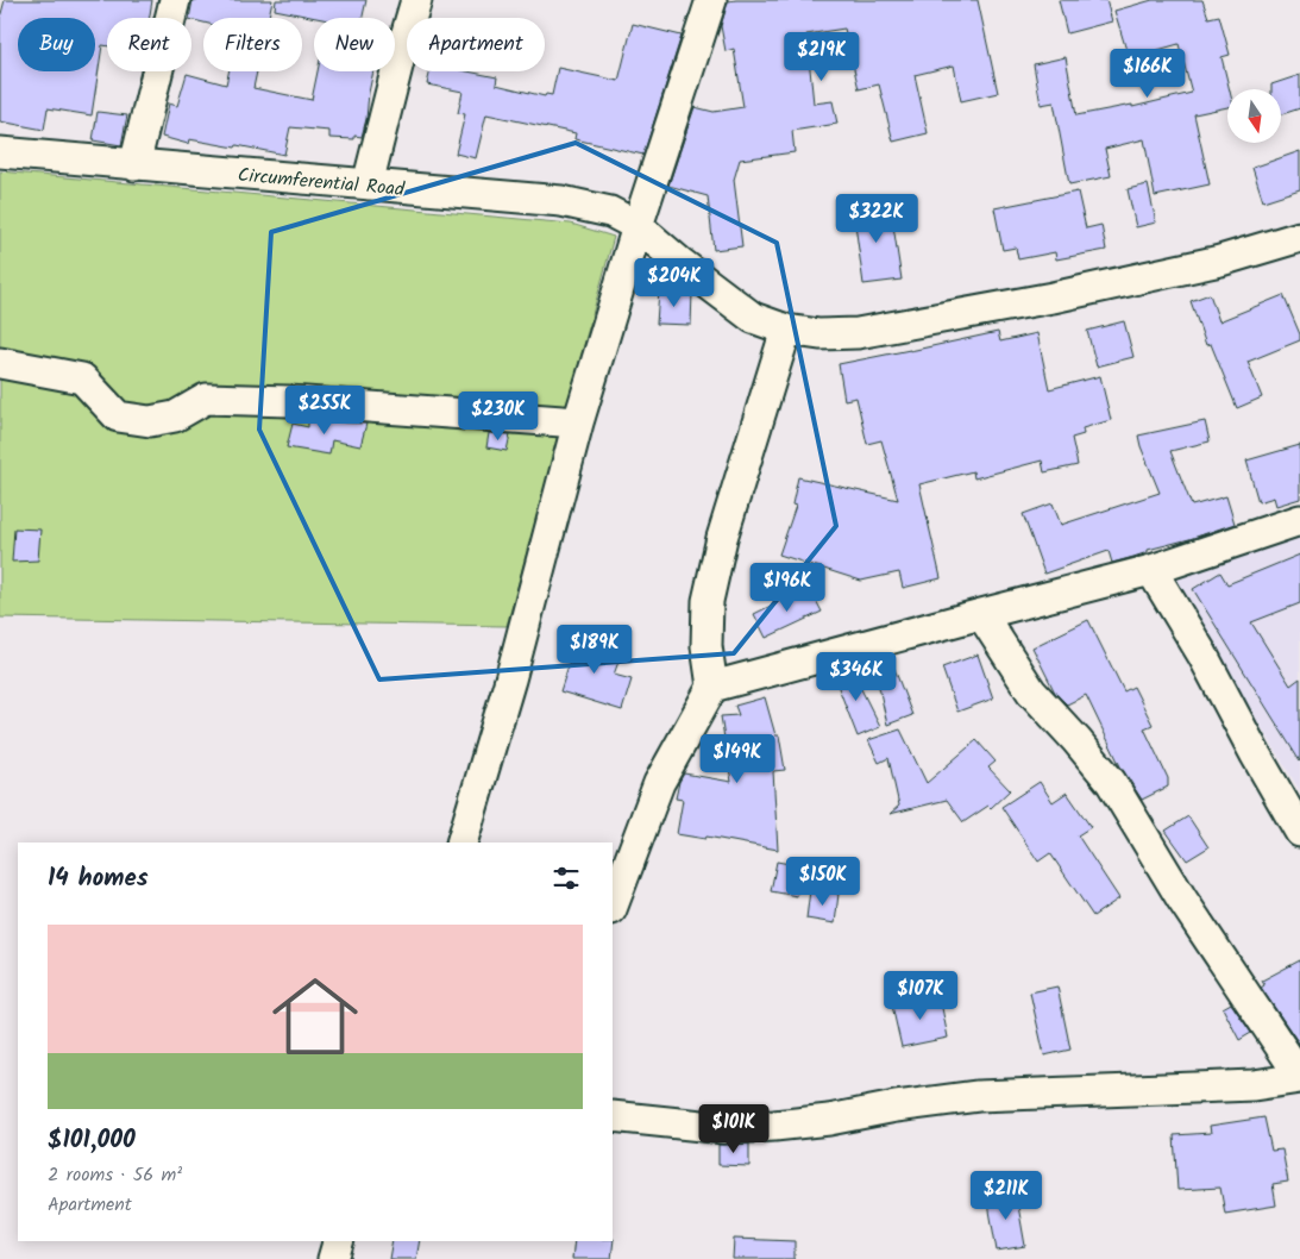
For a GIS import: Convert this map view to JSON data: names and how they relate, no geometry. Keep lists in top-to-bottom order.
{
  "streets": {
    "street": ["Circumferential Road"]
  },
  "north": "bottom",
  "page": {
    "chip": [
      "Buy",
      "Rent",
      "Filters",
      "New",
      "Apartment"
    ],
    "price": [
      "$219K",
      "$166K",
      "$322K",
      "$204K",
      "$255K",
      "$230K",
      "$196K",
      "$189K",
      "$346K",
      "$149K",
      "$150K",
      "$107K",
      "$101K",
      "$211K"
    ],
    "heading": "14 homes",
    "list": [
      {
        "name": "$101,000",
        "note": "2 rooms · 56 m² · Apartment"
      }
    ]
  }
}
